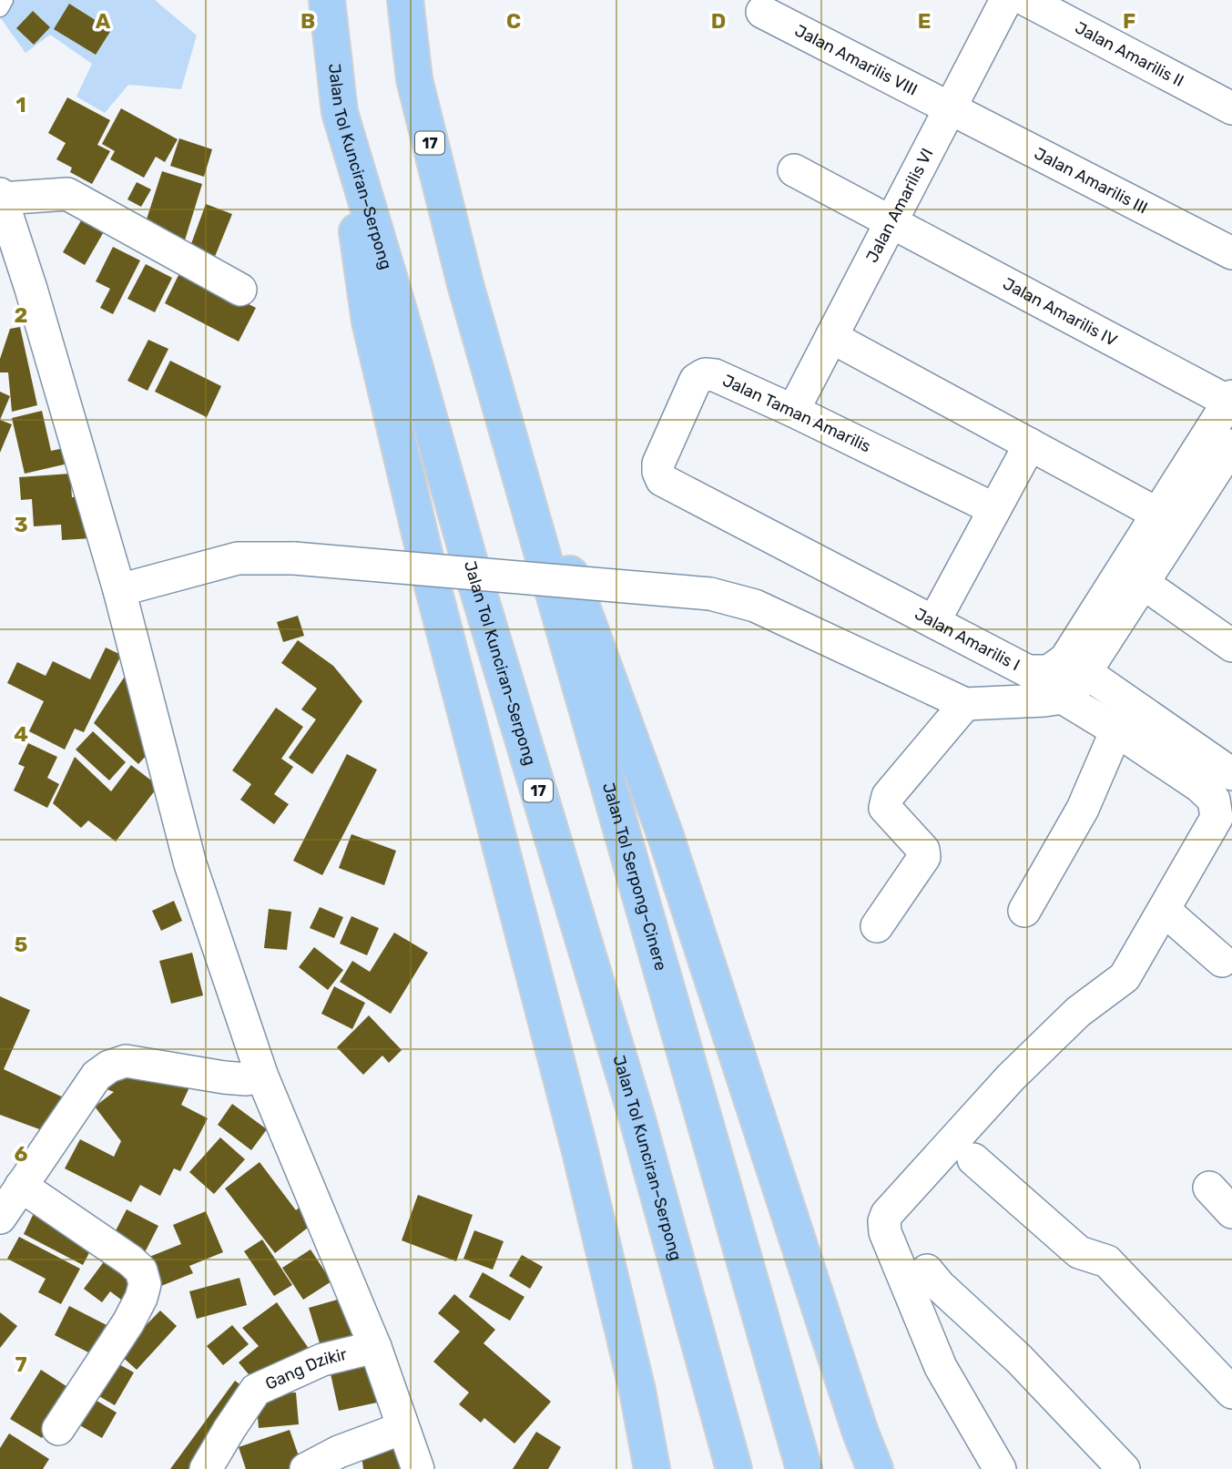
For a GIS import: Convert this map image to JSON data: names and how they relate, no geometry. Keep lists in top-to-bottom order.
{
  "streets": {
    "highway": ["17", "Jalan Tol Kunciran–Serpong", "Jalan Tol Serpong–Cinere"],
    "street": [
      "Jalan Amarilis II",
      "Jalan Amarilis VIII",
      "Jalan Amarilis III",
      "Jalan Amarilis VI",
      "Jalan Amarilis IV",
      "Jalan Taman Amarilis",
      "Jalan Amarilis I",
      "Gang Dzikir"
    ]
  },
  "crossings": [
    ["Jalan Amarilis VIII", "Jalan Amarilis III"],
    ["Jalan Amarilis VIII", "Jalan Amarilis VI"],
    ["17", "Jalan Tol Serpong–Cinere"],
    ["Jalan Amarilis III", "Jalan Amarilis VI"],
    ["Jalan Amarilis VI", "Jalan Amarilis IV"],
    ["Jalan Amarilis VI", "Jalan Taman Amarilis"],
    ["Jalan Amarilis IV", "Jalan Amarilis I"],
    ["Jalan Taman Amarilis", "Jalan Amarilis I"]
  ],
  "grid": {
    "columns": [
      "A",
      "B",
      "C",
      "D",
      "E",
      "F"
    ],
    "rows": [
      "1",
      "2",
      "3",
      "4",
      "5",
      "6",
      "7"
    ]
  }
}
